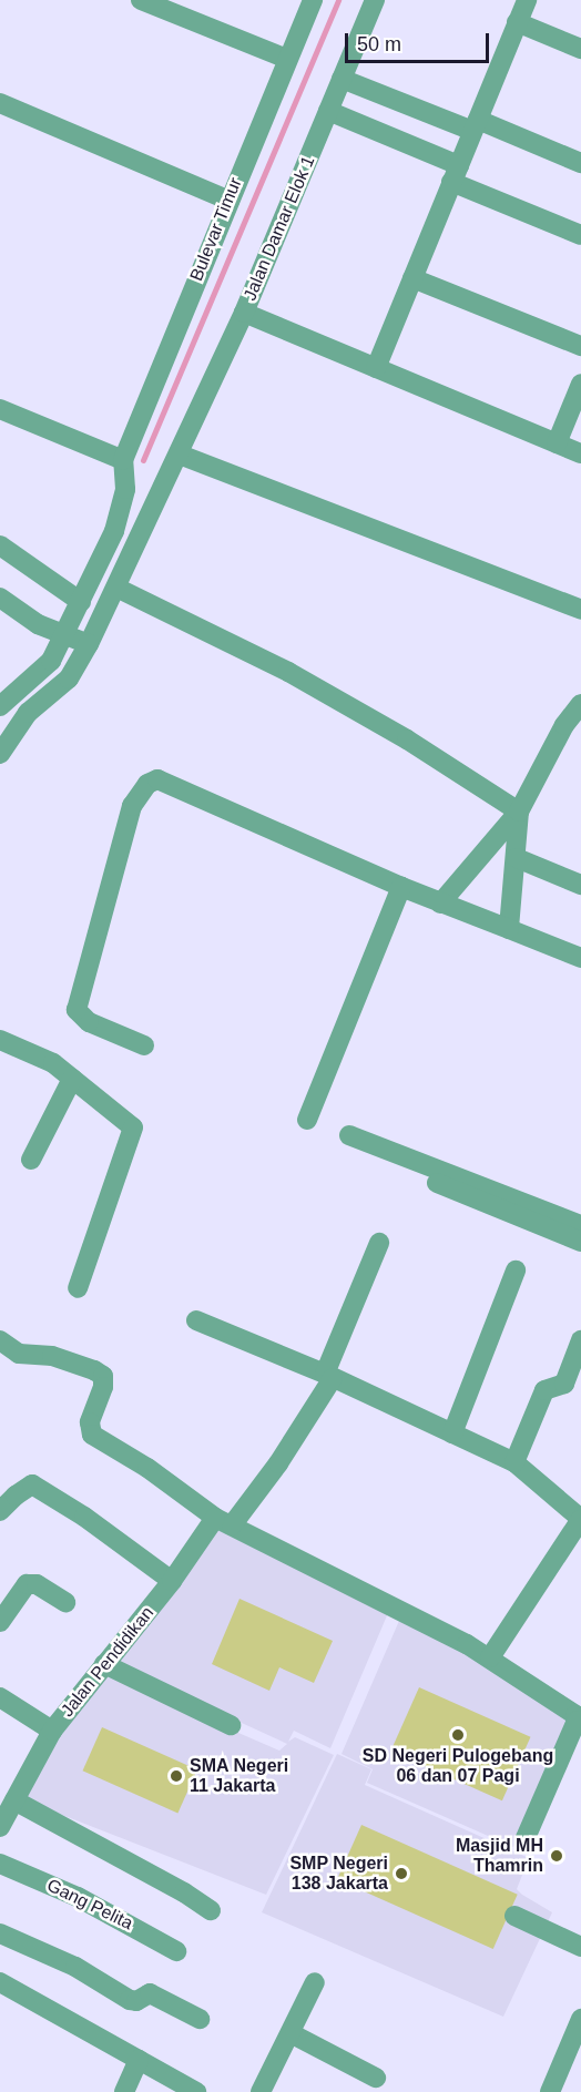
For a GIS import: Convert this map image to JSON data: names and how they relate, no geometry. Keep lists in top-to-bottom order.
{
  "streets": {
    "street": [
      "Jalan Damar Elok 1",
      "Bulevar Timur",
      "Jalan Pendidikan",
      "Gang Pelita"
    ]
  },
  "places": [
    "SD Negeri Pulogebang 06 dan 07 Pagi",
    "SMA Negeri 11 Jakarta",
    "Masjid MH Thamrin",
    "SMP Negeri 138 Jakarta"
  ],
  "scale_bar": "50 m"
}
